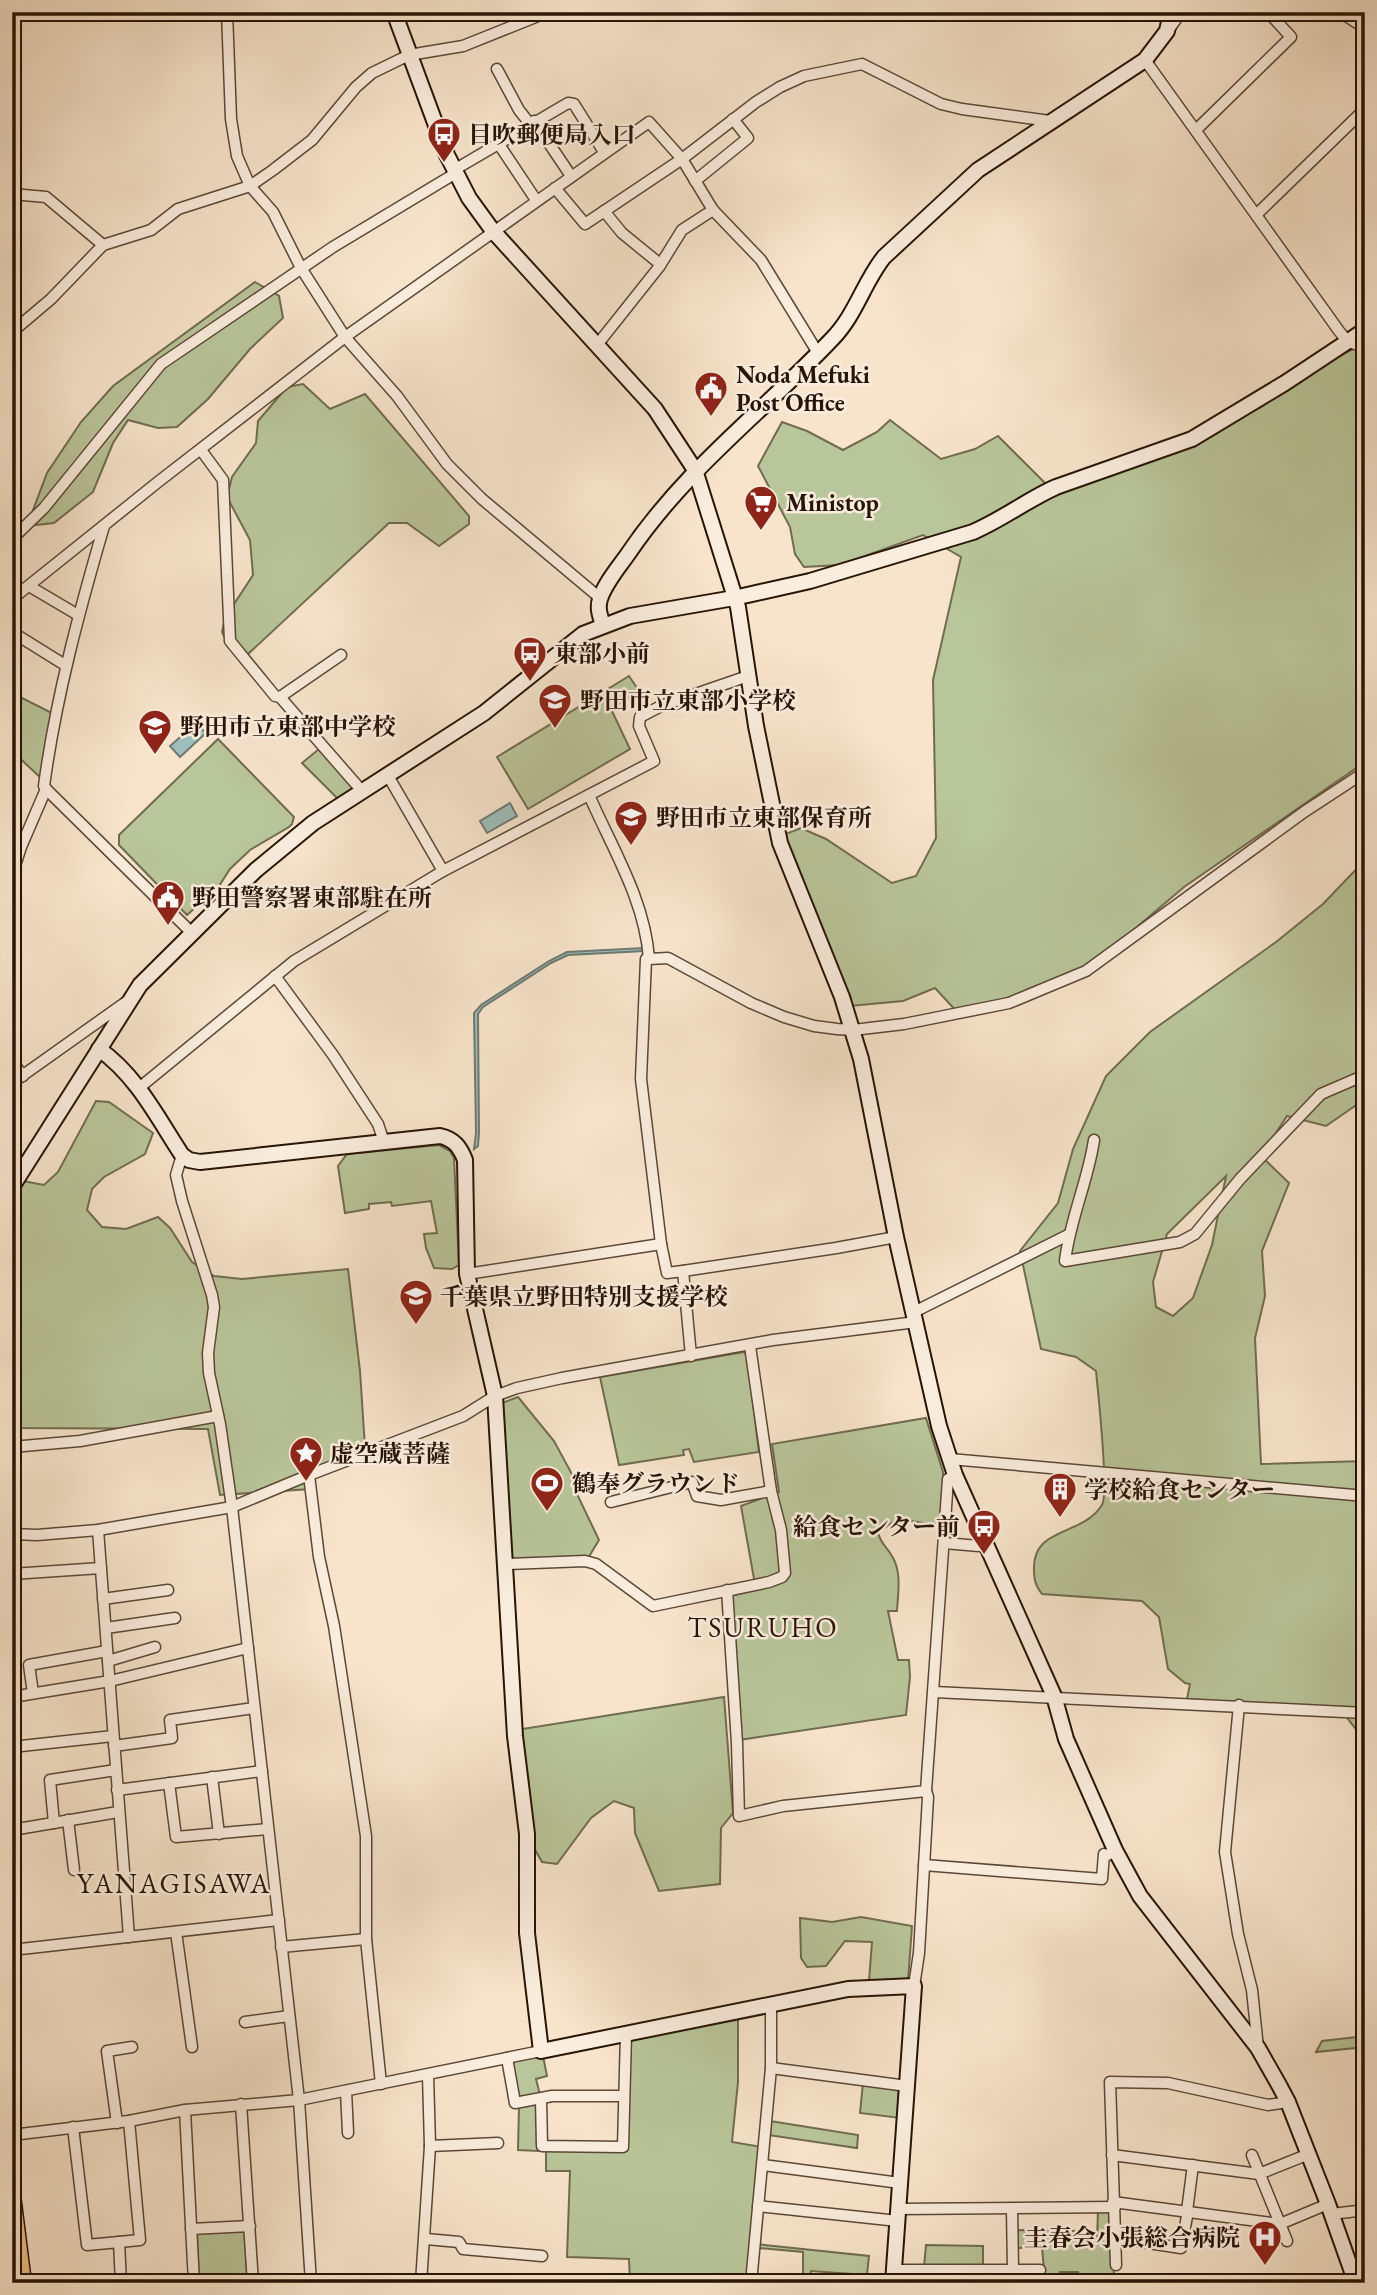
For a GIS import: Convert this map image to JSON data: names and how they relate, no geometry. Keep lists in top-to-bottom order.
{
  "districts": ["TSURUHO", "YANAGISAWA"],
  "places": {
    "bus stop": ["目吹郵便局入口", "東部小前", "給食センター前"],
    "public building": ["Noda Mefuki Post Office", "野田警察署東部駐在所"],
    "supermarket": ["Ministop"],
    "school or university": [
      "野田市立東部小学校",
      "野田市立東部中学校",
      "野田市立東部保育所",
      "千葉県立野田特別支援学校"
    ],
    "place": ["虚空蔵菩薩"],
    "sports": ["鶴奉グラウンド"],
    "building": ["学校給食センター"],
    "hospital": ["圭春会小張総合病院"]
  }
}
